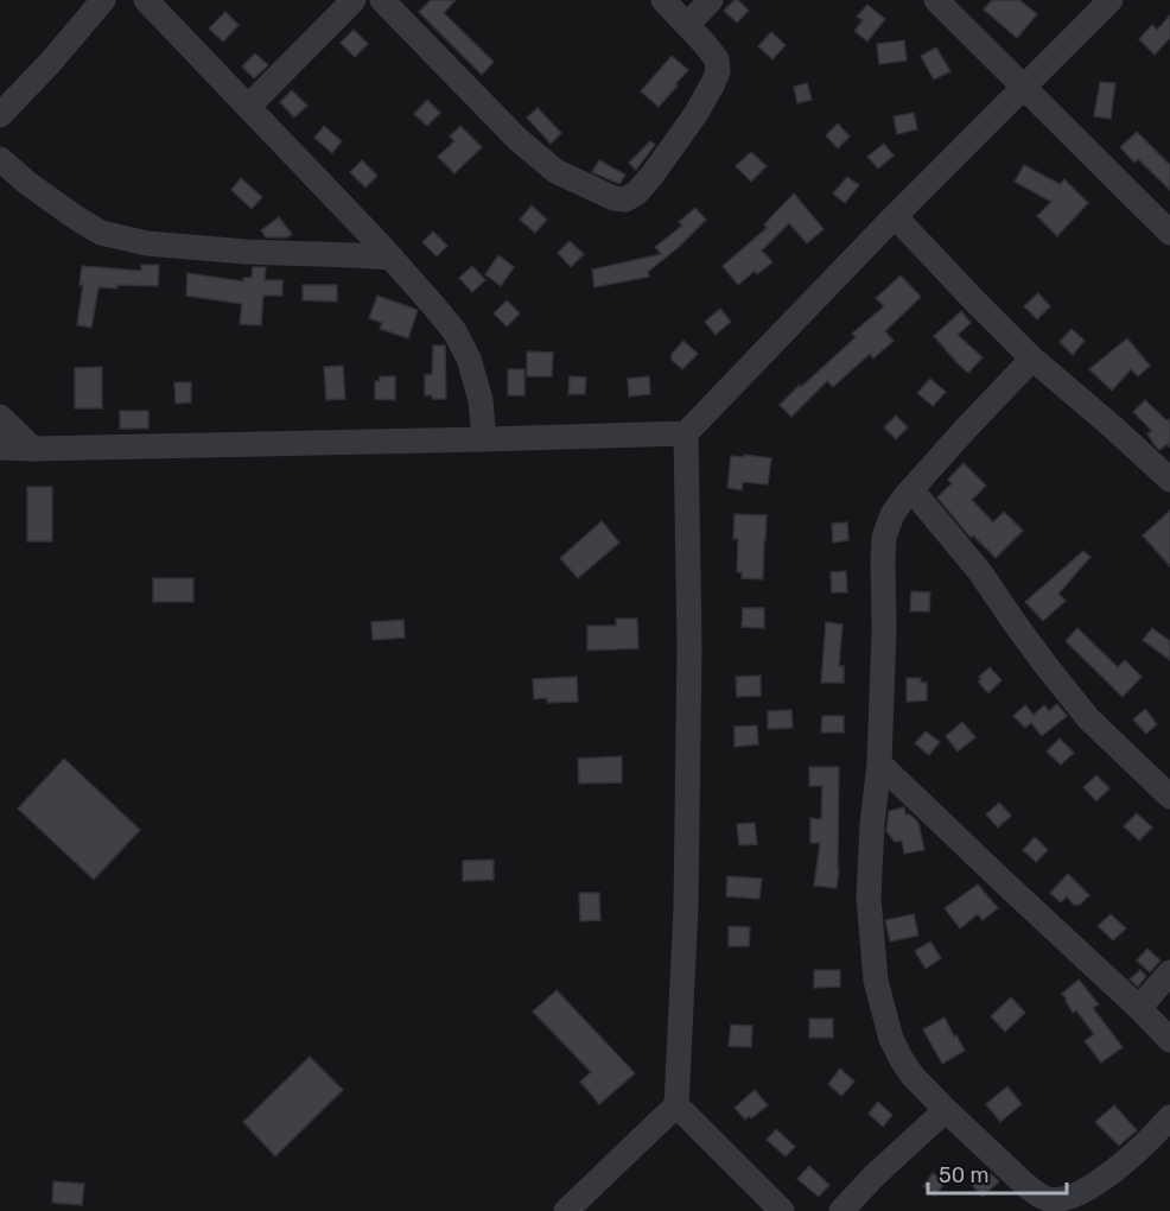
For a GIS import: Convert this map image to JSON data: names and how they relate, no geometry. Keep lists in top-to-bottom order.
{
  "scale_bar": "50 m"
}
